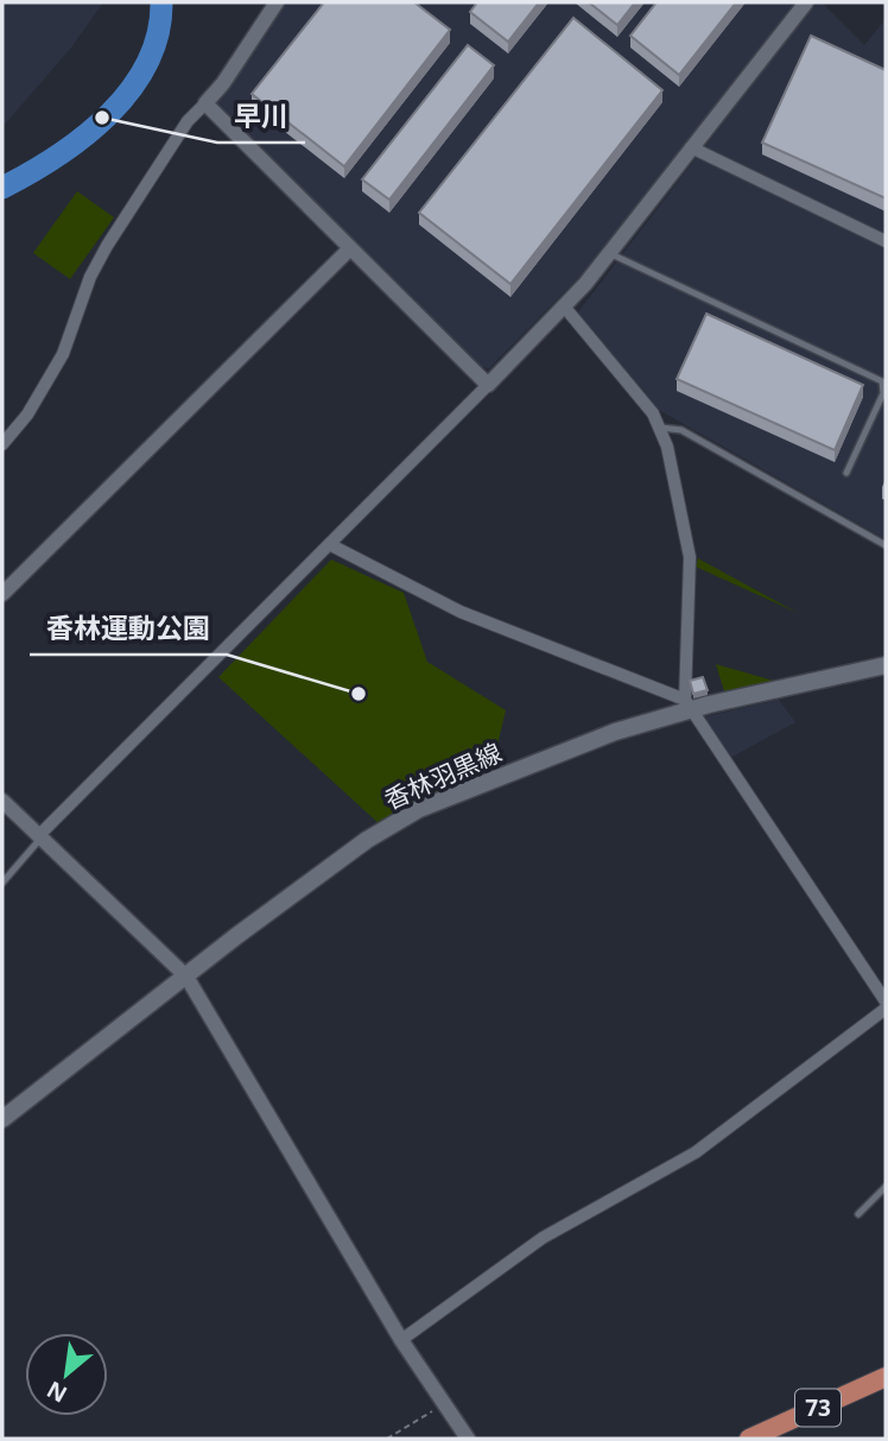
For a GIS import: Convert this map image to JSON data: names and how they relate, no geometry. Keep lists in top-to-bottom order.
{
  "streets": {
    "main road": ["香林羽黒線", "73"]
  },
  "places": ["早川", "香林運動公園"],
  "north": "bottom left"
}
